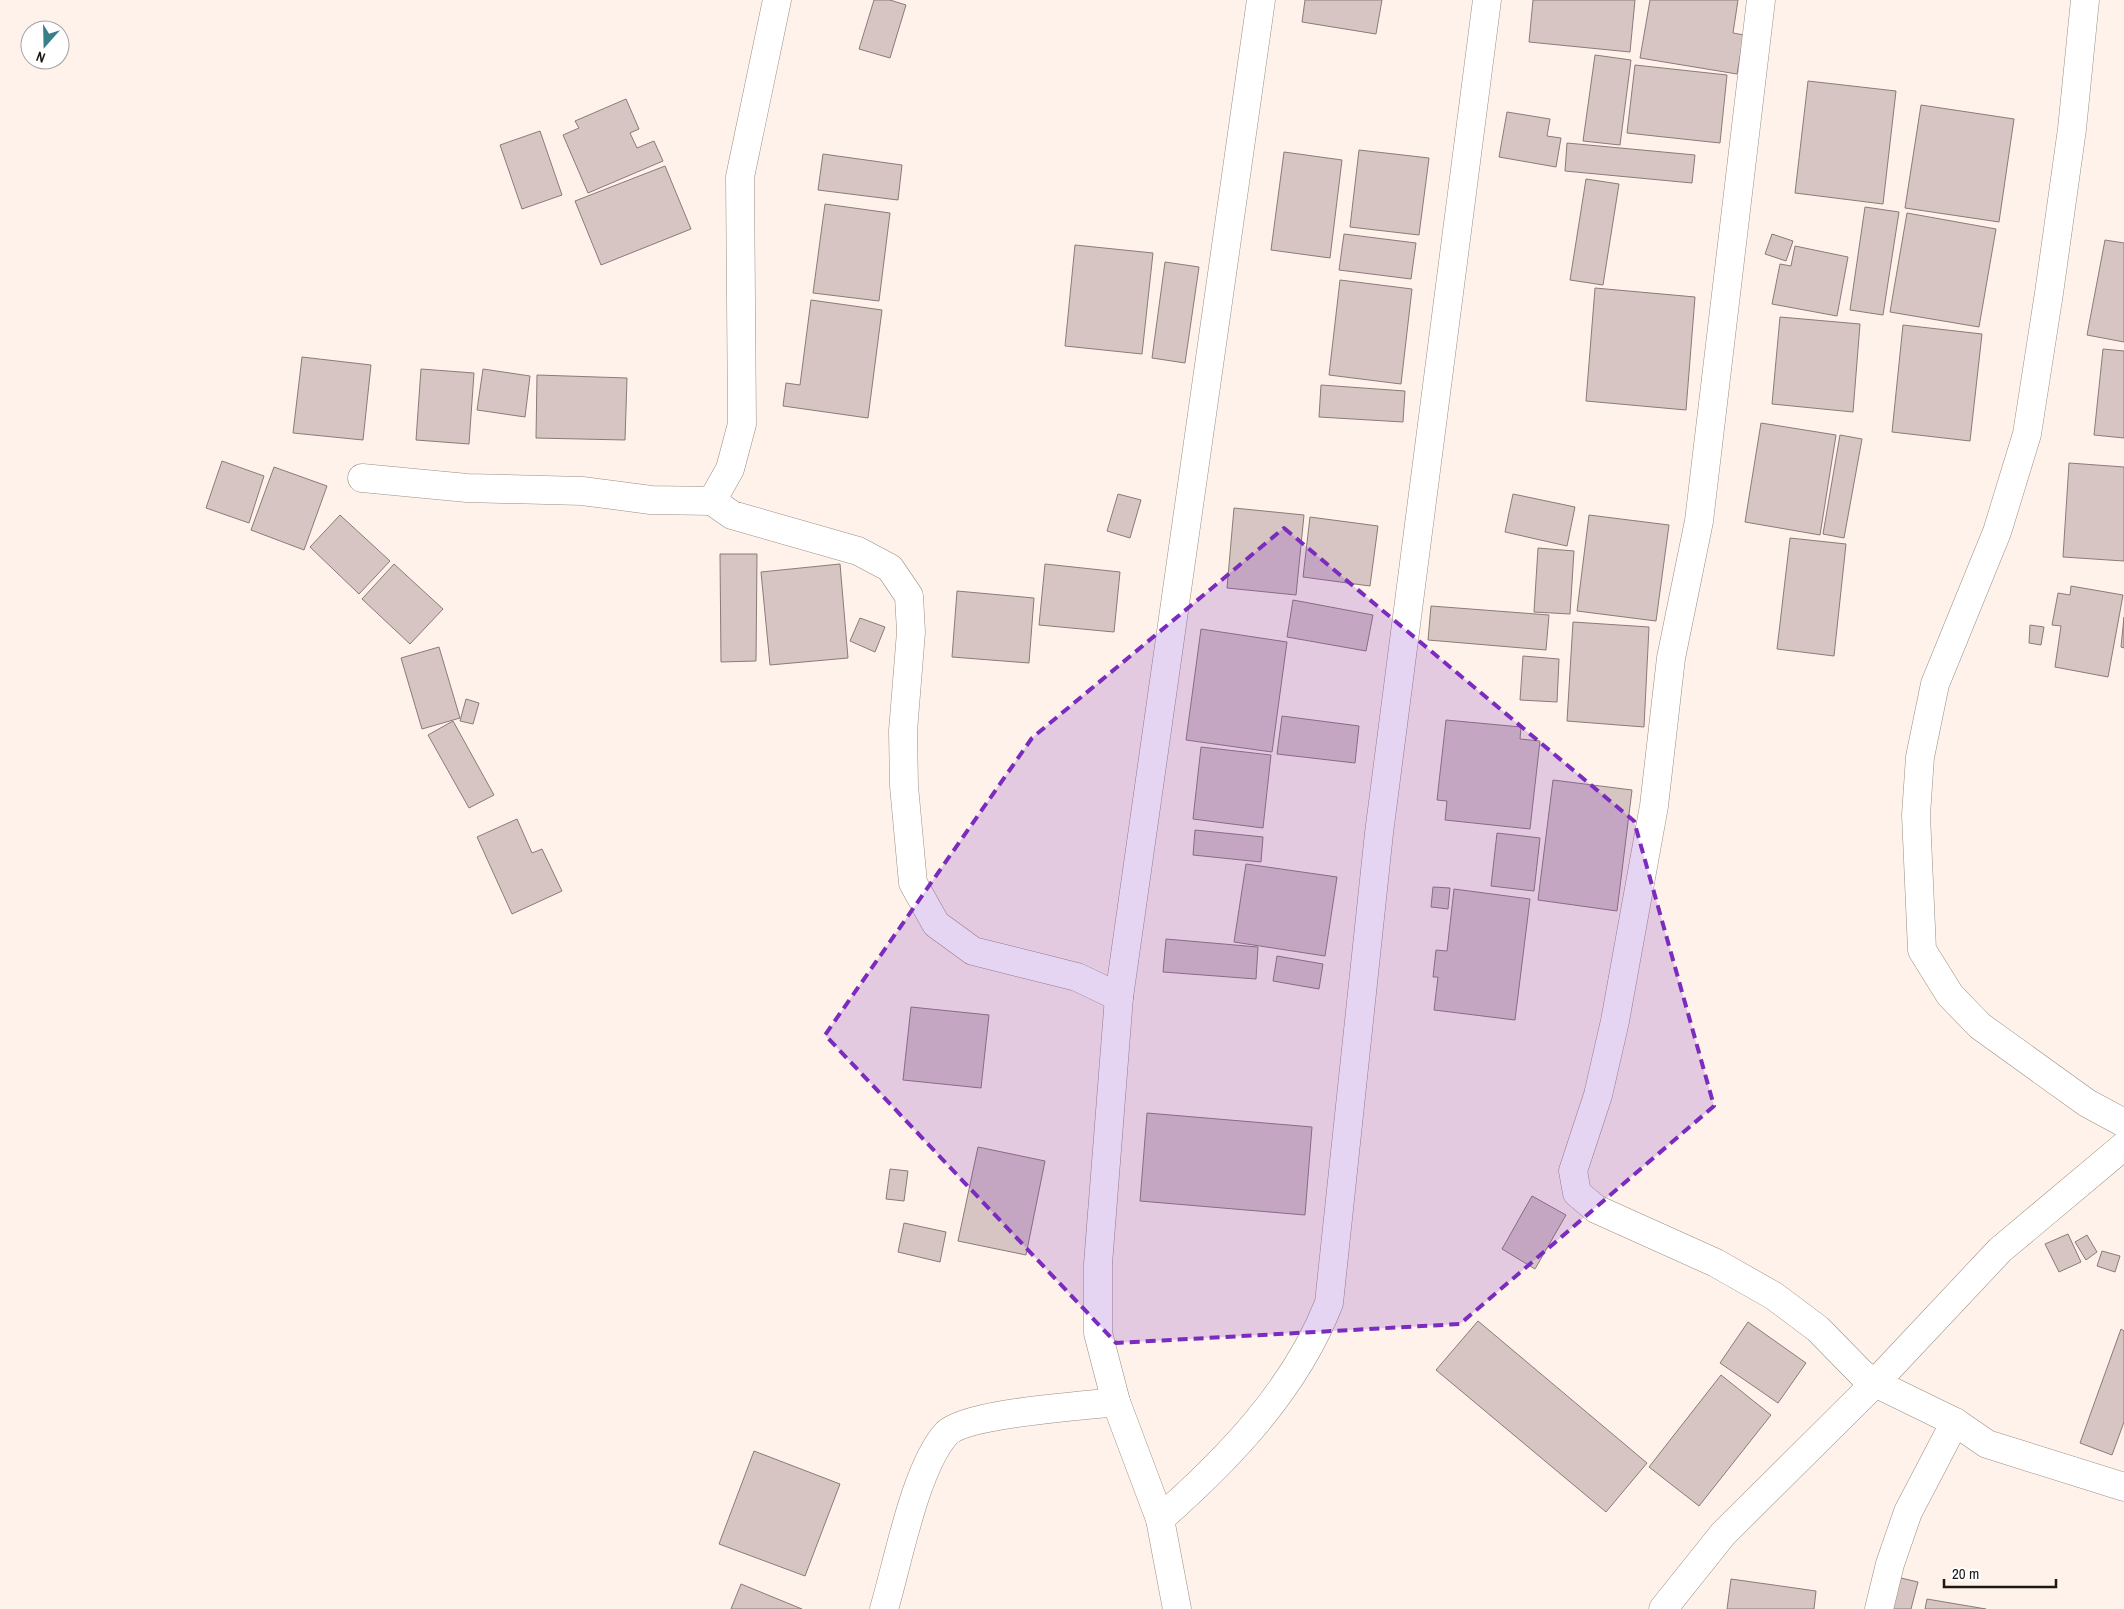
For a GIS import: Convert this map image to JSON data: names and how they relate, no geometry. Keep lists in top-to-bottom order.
{
  "scale_bar": "20 m",
  "north": "bottom"
}
